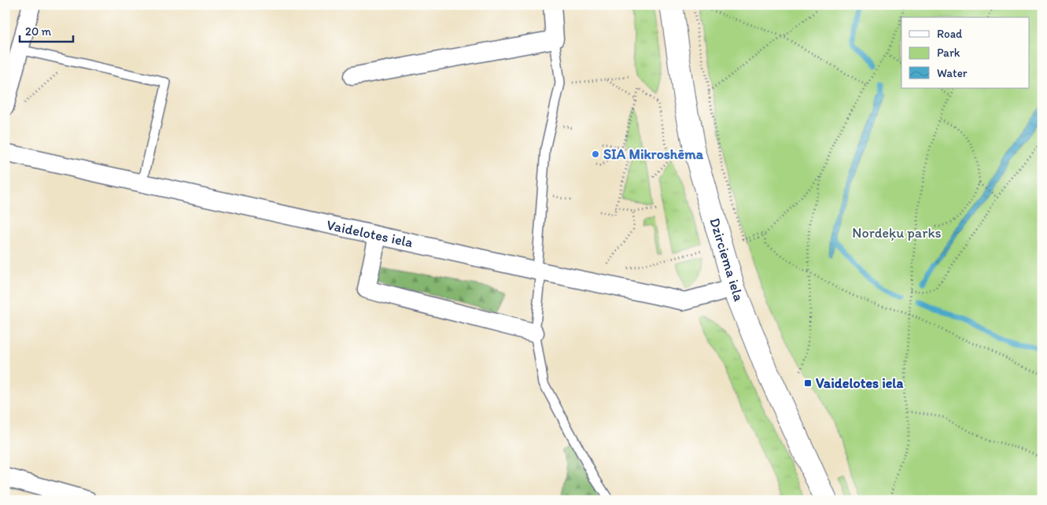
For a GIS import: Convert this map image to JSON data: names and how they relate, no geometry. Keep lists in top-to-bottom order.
{
  "streets": {
    "street": ["Vaidelotes iela", "Dzirciema iela"]
  },
  "crossings": [
    ["Vaidelotes iela", "Dzirciema iela"]
  ],
  "parks": ["Nordeķu parks"],
  "places": {
    "other": ["SIA Mikroshēma"],
    "transit": ["Vaidelotes iela"]
  },
  "legend": ["Road", "Park", "Water"],
  "scale_bar": "20 m"
}
